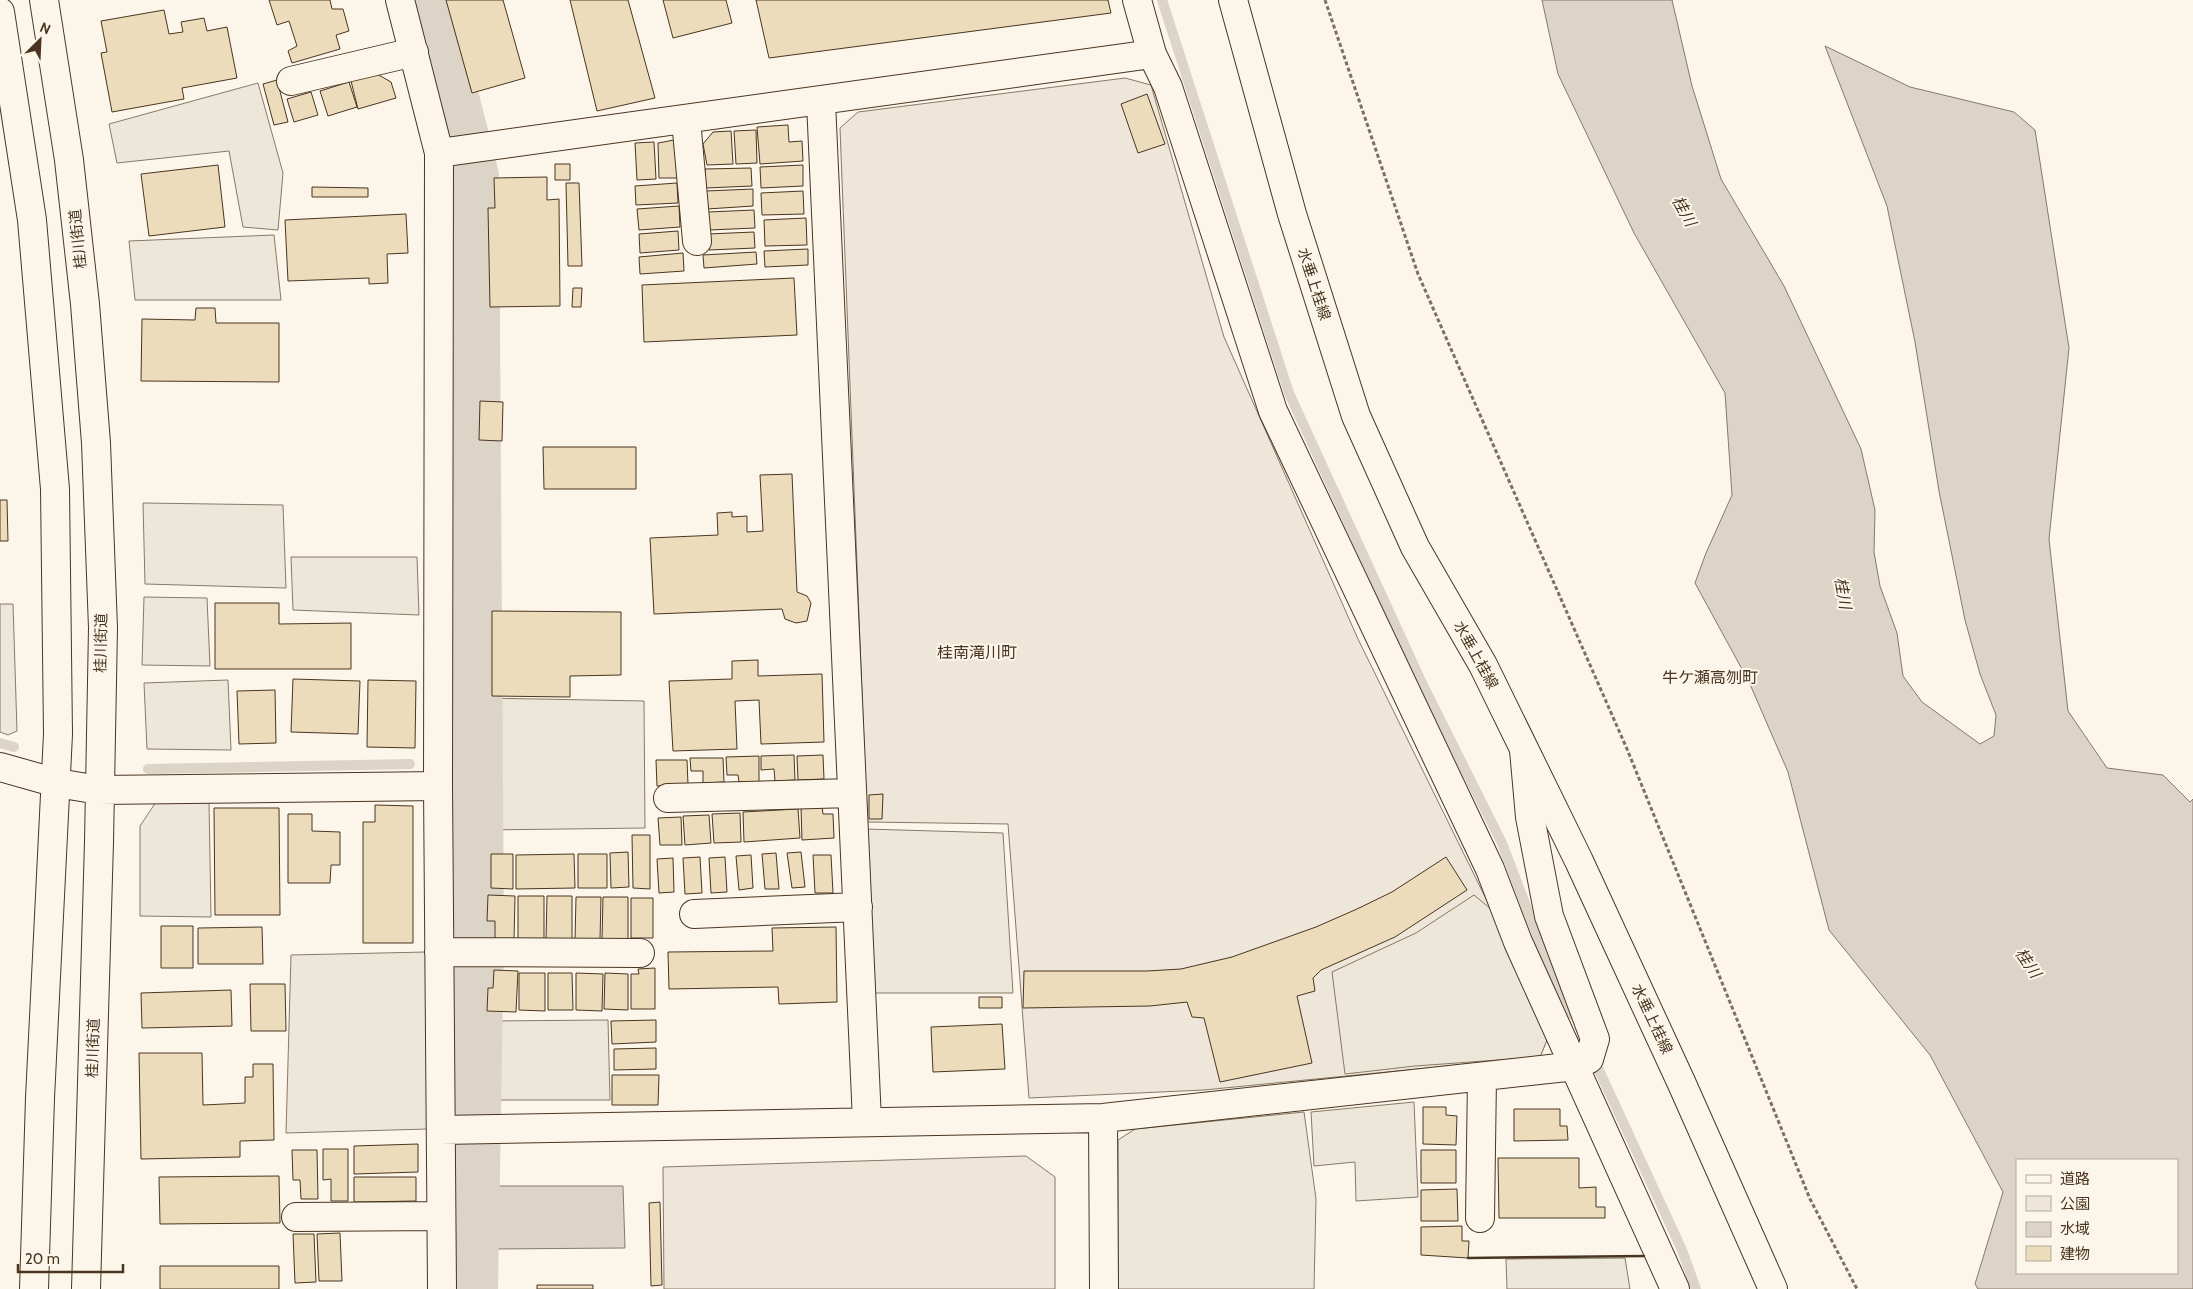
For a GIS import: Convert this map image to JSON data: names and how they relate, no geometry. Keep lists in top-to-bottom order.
{
  "streets": {
    "street": ["桂川街道", "水垂上桂線"]
  },
  "districts": ["桂南滝川町", "牛ケ瀬高刎町"],
  "water": ["桂川"],
  "legend": [
    "道路",
    "公園",
    "水域",
    "建物"
  ],
  "scale_bar": "20 m",
  "north": "top right"
}
